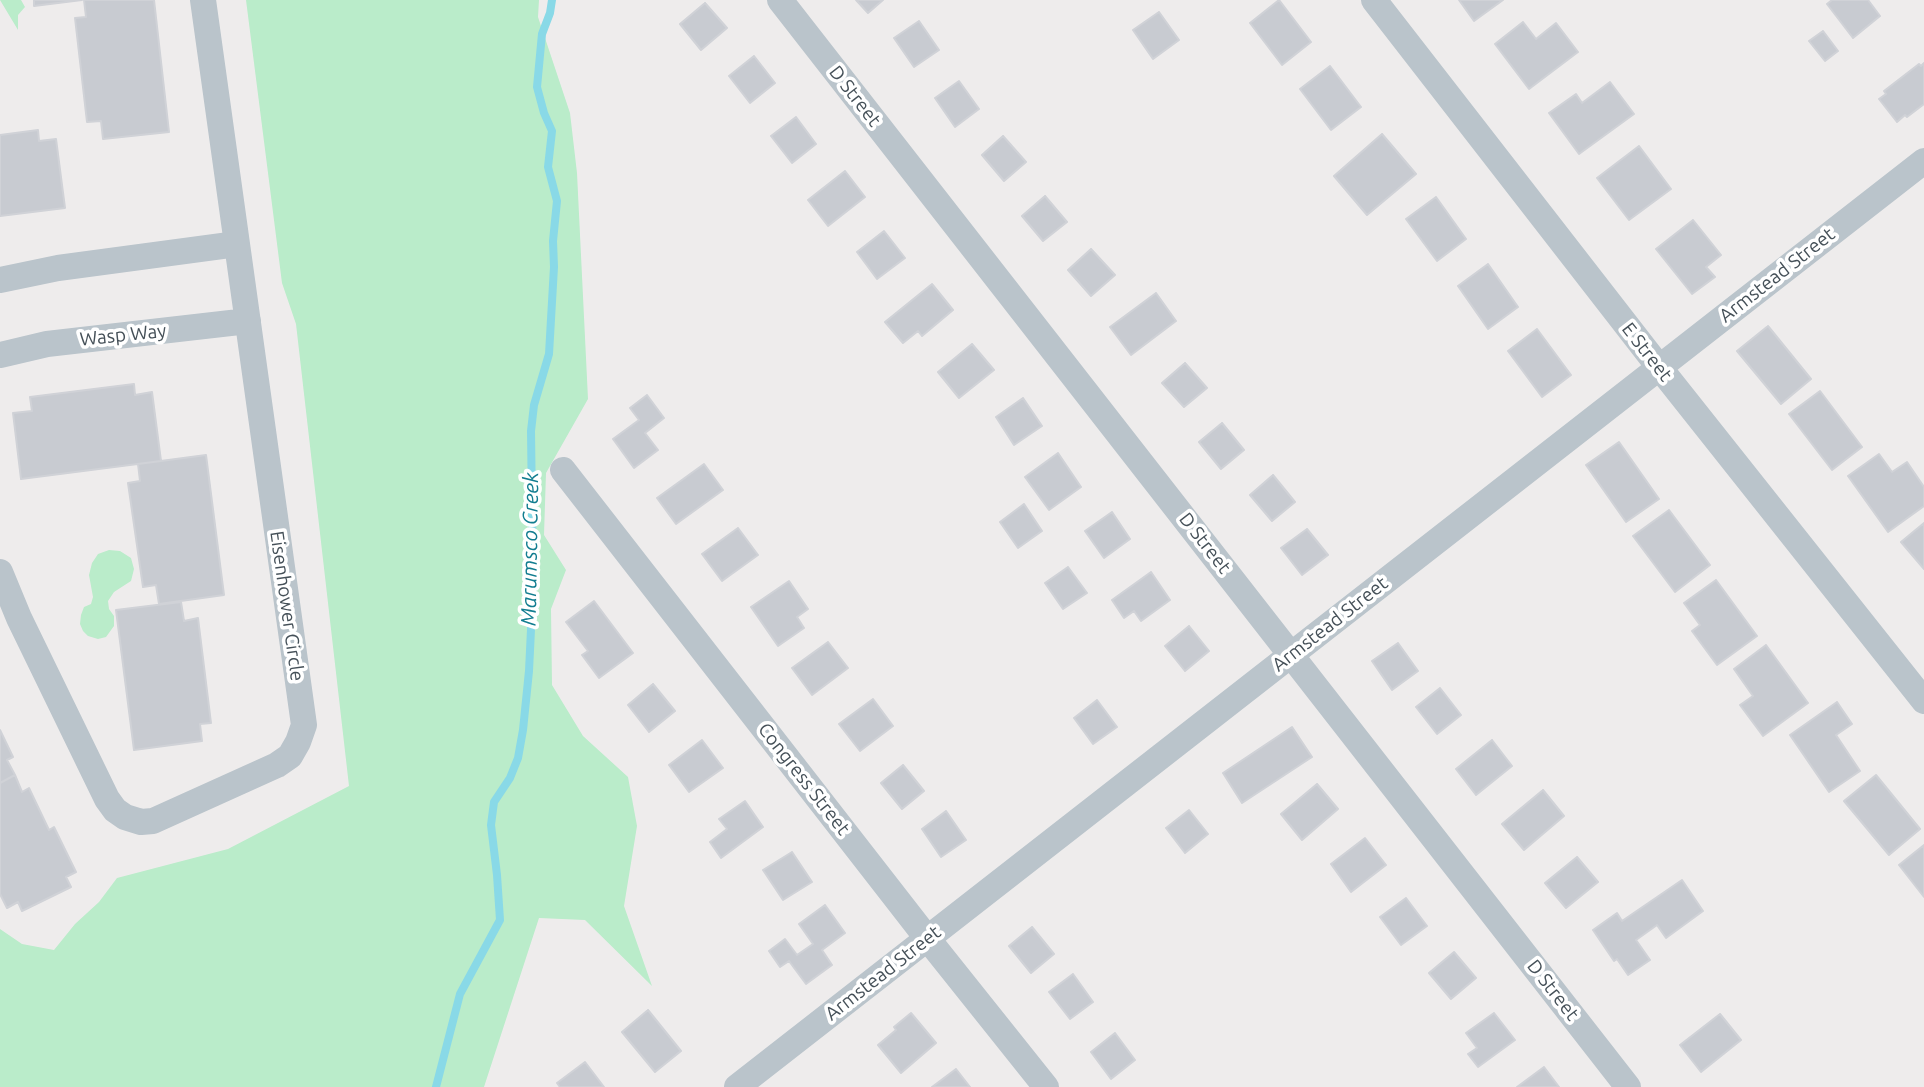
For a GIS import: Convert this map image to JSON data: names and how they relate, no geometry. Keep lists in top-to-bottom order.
{
  "streets": {
    "street": [
      "D Street",
      "Armstead Street",
      "Wasp Way",
      "E Street",
      "Eisenhower Circle",
      "Congress Street"
    ]
  },
  "crossings": [
    ["D Street", "Armstead Street"],
    ["Armstead Street", "E Street"],
    ["Armstead Street", "Congress Street"],
    ["Wasp Way", "Eisenhower Circle"]
  ],
  "water": ["Marumsco Creek"]
}
